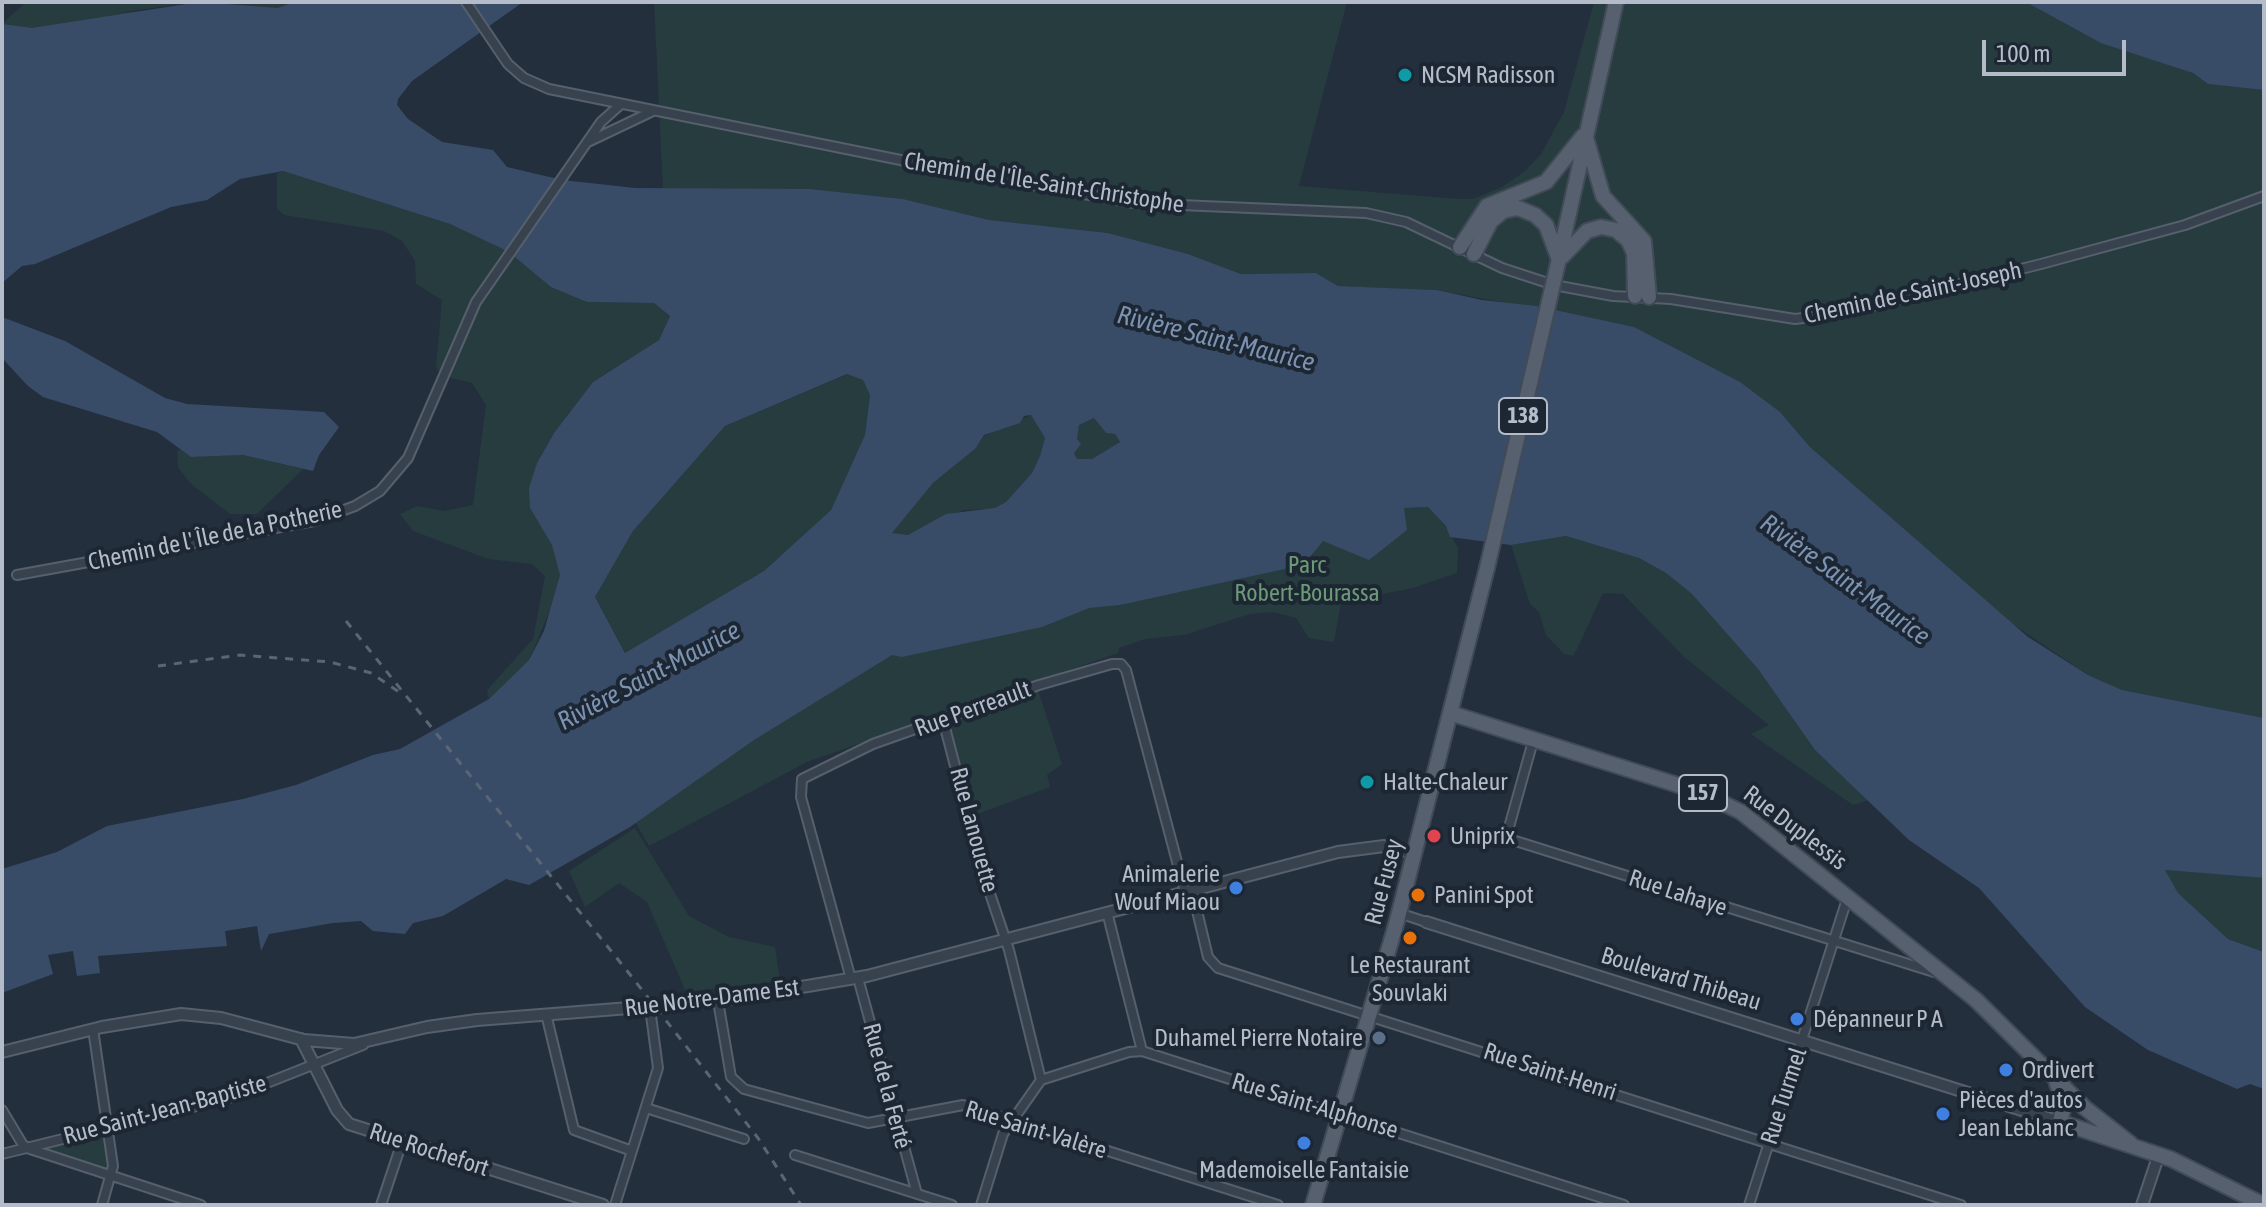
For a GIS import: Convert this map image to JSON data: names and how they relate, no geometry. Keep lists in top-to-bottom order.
{
  "streets": {
    "main road": [
      "138",
      "157",
      "Rue Duplessis",
      "Rue Fusey",
      "Boulevard Thibeau"
    ],
    "street": [
      "Chemin de l'Île-Saint-Christophe",
      "Chemin de c Saint-Joseph",
      "Chemin de l' Île de la Potherie",
      "Rue Perreault",
      "Rue Lanouette",
      "Rue Lahaye",
      "Rue Notre-Dame Est",
      "Rue Saint-Henri",
      "Rue de la Ferté",
      "Rue Turmel",
      "Rue Saint-Alphonse",
      "Rue Saint-Jean-Baptiste",
      "Rue Saint-Valère",
      "Rue Rochefort"
    ]
  },
  "crossings": [
    ["Chemin de l'Île-Saint-Christophe", "Chemin de c Saint-Joseph"],
    ["Chemin de l'Île-Saint-Christophe", "Chemin de l' Île de la Potherie"],
    ["138", "Rue Fusey"],
    ["Rue Perreault", "Rue Lanouette"],
    ["Rue Perreault", "Rue Notre-Dame Est"],
    ["Rue Perreault", "Rue Saint-Henri"],
    ["Rue Perreault", "Rue de la Ferté"],
    ["Rue Duplessis", "Rue Fusey"],
    ["Rue Duplessis", "Rue Lahaye"],
    ["Rue Duplessis", "Boulevard Thibeau"],
    ["Rue Duplessis", "Rue Turmel"],
    ["Rue Lanouette", "Rue Notre-Dame Est"],
    ["Rue Fusey", "Boulevard Thibeau"],
    ["Rue Fusey", "Rue Notre-Dame Est"],
    ["Rue Fusey", "Rue Saint-Henri"],
    ["Rue Fusey", "Rue Saint-Alphonse"],
    ["Rue Lahaye", "Rue Turmel"],
    ["Boulevard Thibeau", "Rue Turmel"],
    ["Rue Notre-Dame Est", "Rue Saint-Henri"],
    ["Rue Notre-Dame Est", "Rue de la Ferté"],
    ["Rue Notre-Dame Est", "Rue Saint-Jean-Baptiste"],
    ["Rue Notre-Dame Est", "Rue Saint-Valère"],
    ["Rue Notre-Dame Est", "Rue Rochefort"],
    ["Rue Saint-Henri", "Rue Turmel"],
    ["Rue de la Ferté", "Rue Saint-Valère"],
    ["Rue Saint-Jean-Baptiste", "Rue Rochefort"]
  ],
  "water": ["Rivière Saint-Maurice"],
  "parks": ["Parc Robert-Bourassa"],
  "places": [
    "NCSM Radisson",
    "Halte-Chaleur",
    "Uniprix",
    "Animalerie Wouf Miaou",
    "Panini Spot",
    "Le Restaurant Souvlaki",
    "Dépanneur P A",
    "Duhamel Pierre Notaire",
    "Ordivert",
    "Pièces d'autos Jean Leblanc",
    "Mademoiselle Fantaisie"
  ],
  "scale_bar": "100 m"
}
